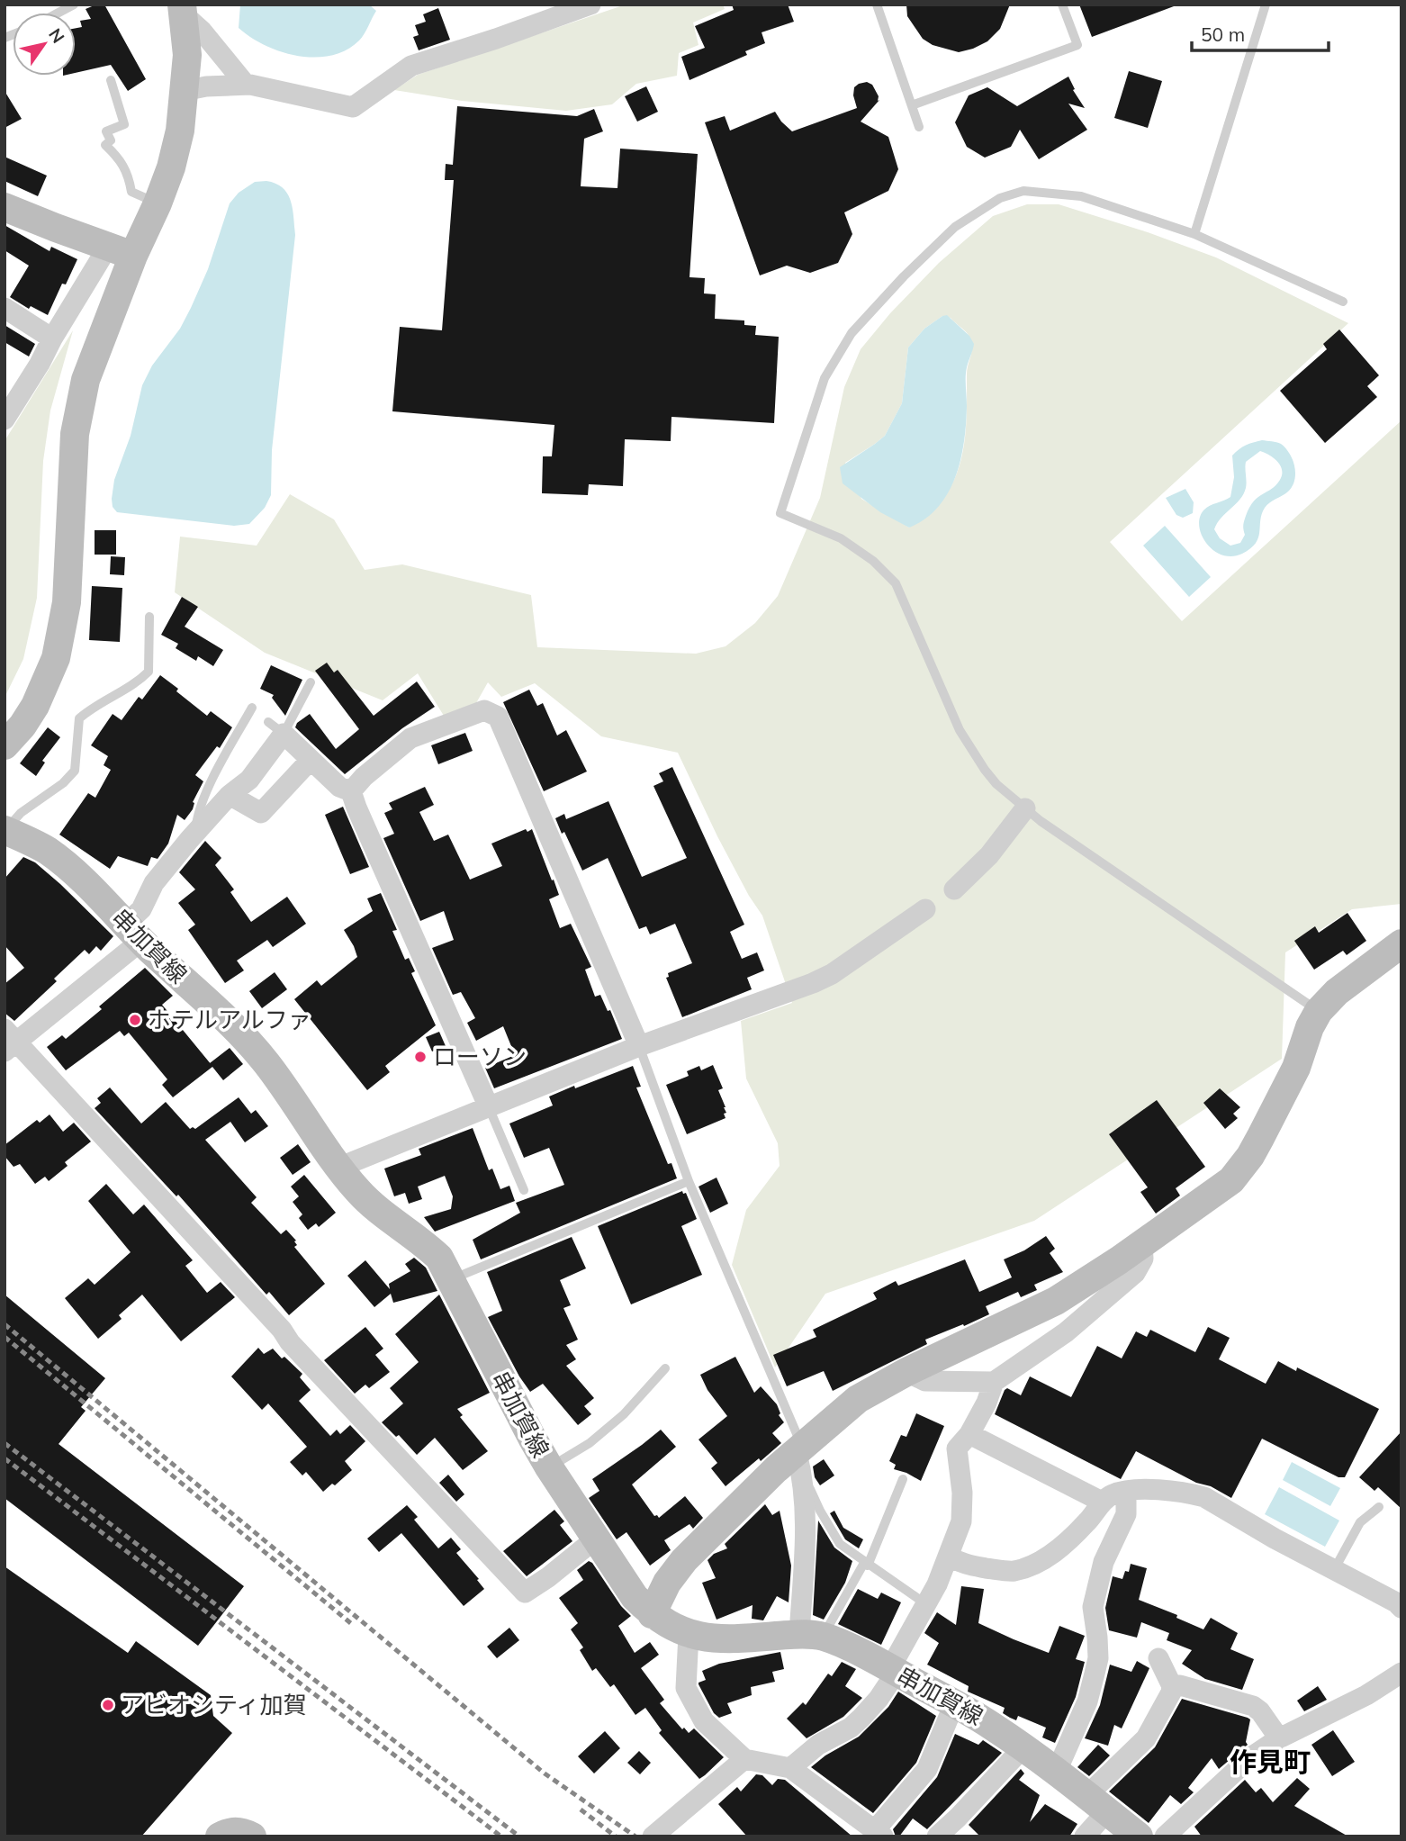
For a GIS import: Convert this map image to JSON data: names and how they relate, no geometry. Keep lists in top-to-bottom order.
{
  "streets": {
    "street": ["串加賀線"]
  },
  "districts": ["作見町"],
  "places": ["ホテルアルファ", "ローソン", "アビオシティ加賀"],
  "scale_bar": "50 m",
  "north": "top right"
}
